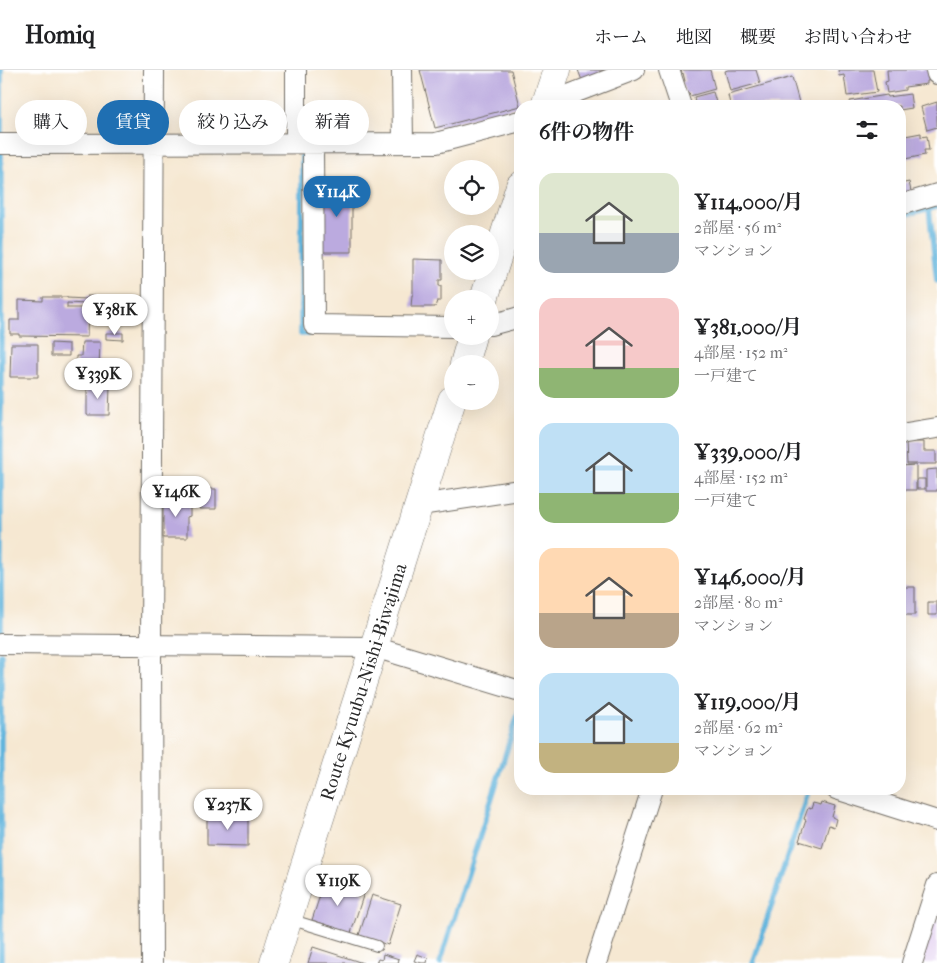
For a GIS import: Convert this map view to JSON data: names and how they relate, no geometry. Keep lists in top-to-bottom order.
{
  "streets": {
    "main road": ["Route Kyuubu-Nishi-Biwajima"]
  },
  "page": {
    "header": "Homiq",
    "nav": [
      "ホーム",
      "地図",
      "概要",
      "お問い合わせ"
    ],
    "chip": [
      "購入",
      "賃貸",
      "絞り込み",
      "新着"
    ],
    "heading": "6件の物件",
    "map_buttons": ["+", "−"],
    "list": [
      {
        "name": "¥114,000/月",
        "note": "2部屋 · 56 m² · マンション"
      },
      {
        "name": "¥381,000/月",
        "note": "4部屋 · 152 m² · 一戸建て"
      },
      {
        "name": "¥339,000/月",
        "note": "4部屋 · 152 m² · 一戸建て"
      },
      {
        "name": "¥146,000/月",
        "note": "2部屋 · 80 m² · マンション"
      },
      {
        "name": "¥119,000/月",
        "note": "2部屋 · 62 m² · マンション"
      }
    ],
    "price": [
      "¥114K",
      "¥381K",
      "¥339K",
      "¥146K",
      "¥237K",
      "¥119K"
    ]
  }
}
